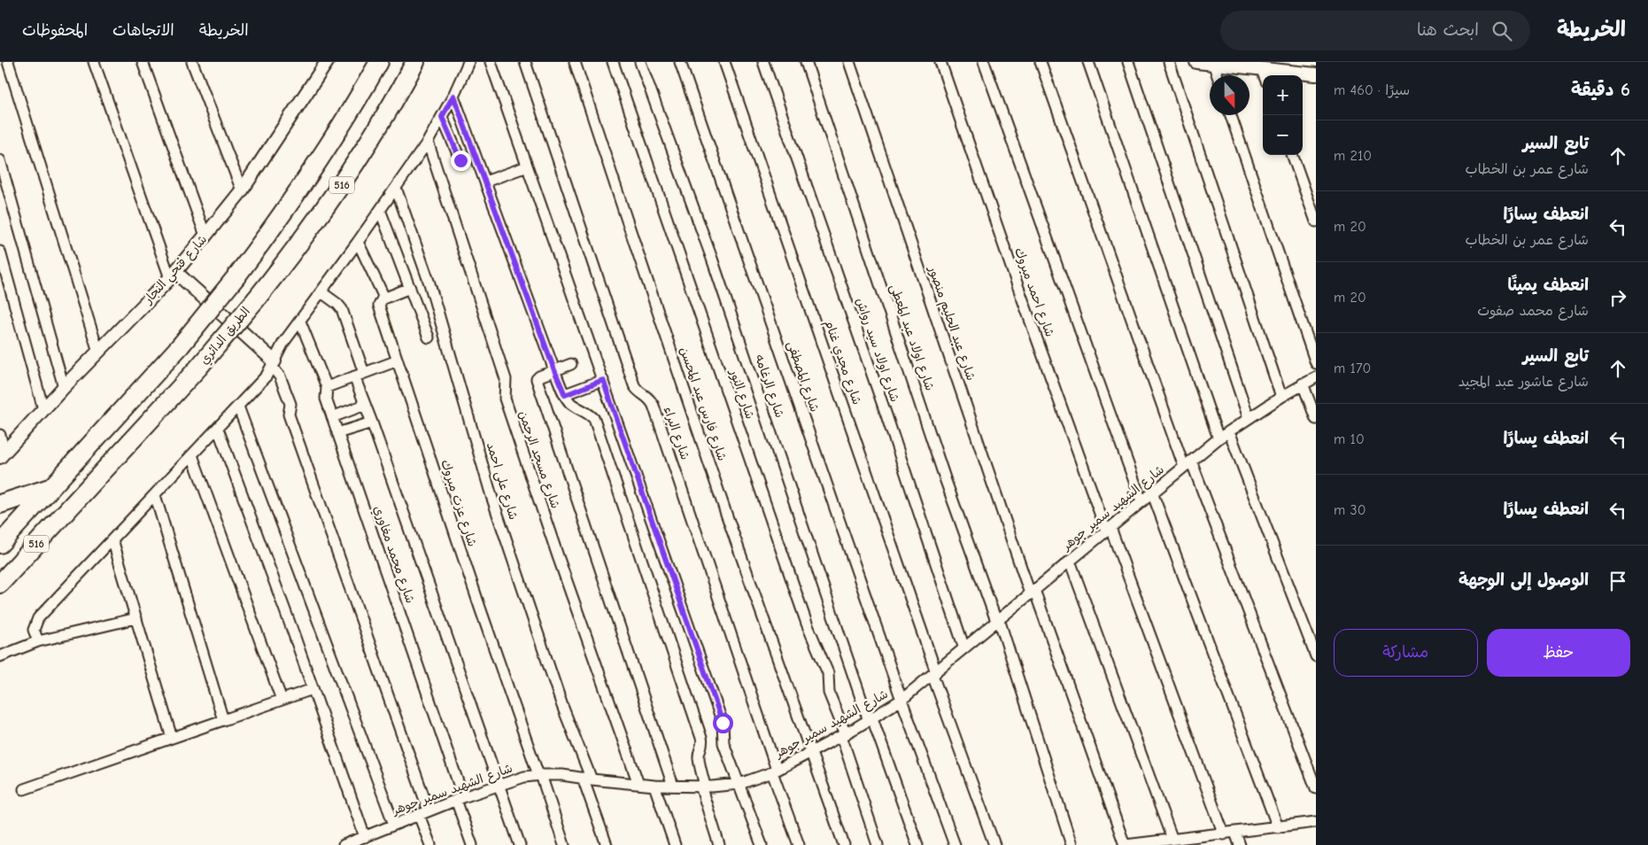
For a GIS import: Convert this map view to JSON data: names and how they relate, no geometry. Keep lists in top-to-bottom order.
{
  "streets": {
    "highway": ["516", "الطريق الدائري"],
    "street": [
      "شارع فتحي النجار",
      "شارع احمد مبروك",
      "شارع عبد الحليم منصور",
      "شارع اولاد عبد المعطى",
      "شارع اولاد سيد رواش",
      "شارع مجدي غنام",
      "شارع المصطفى",
      "شارع الرغامه",
      "شارع النور",
      "شارع فارس عبد المحسن",
      "شارع البراء",
      "شارع مسجد الرحمن",
      "شارع على احمد",
      "شارع عزت مبروك",
      "شارع الشهيد سمير جوهر",
      "شارع محمد مغاوري"
    ]
  },
  "crossings": [
    ["شارع احمد مبروك", "شارع الشهيد سمير جوهر"],
    ["شارع عبد الحليم منصور", "شارع الشهيد سمير جوهر"],
    ["شارع اولاد عبد المعطى", "شارع الشهيد سمير جوهر"],
    ["شارع اولاد سيد رواش", "شارع الشهيد سمير جوهر"],
    ["شارع مجدي غنام", "شارع الشهيد سمير جوهر"],
    ["شارع المصطفى", "شارع الشهيد سمير جوهر"],
    ["شارع الرغامه", "شارع الشهيد سمير جوهر"],
    ["شارع النور", "شارع الشهيد سمير جوهر"],
    ["شارع فارس عبد المحسن", "شارع الشهيد سمير جوهر"],
    ["شارع البراء", "شارع الشهيد سمير جوهر"],
    ["شارع مسجد الرحمن", "شارع الشهيد سمير جوهر"],
    ["شارع على احمد", "شارع الشهيد سمير جوهر"],
    ["شارع عزت مبروك", "شارع الشهيد سمير جوهر"],
    ["شارع الشهيد سمير جوهر", "شارع محمد مغاوري"]
  ],
  "north": "bottom",
  "page": {
    "header": "الخريطة",
    "search": "ابحث هنا",
    "nav": ["الخريطة", "الاتجاهات", "المحفوظات"],
    "heading": ["6 دقيقة", "سيرًا · 460 m"],
    "map_buttons": ["+", "−"],
    "list": [
      ["تابع السير", "شارع عمر بن الخطاب", "210 m"],
      ["انعطف يسارًا", "شارع عمر بن الخطاب", "20 m"],
      ["انعطف يمينًا", "شارع محمد صفوت", "20 m"],
      ["تابع السير", "شارع عاشور عبد المجيد", "170 m"],
      ["انعطف يسارًا", "10 m"],
      ["انعطف يسارًا", "30 m"],
      "الوصول إلى الوجهة"
    ],
    "buttons": ["حفظ", "مشاركة"]
  }
}
